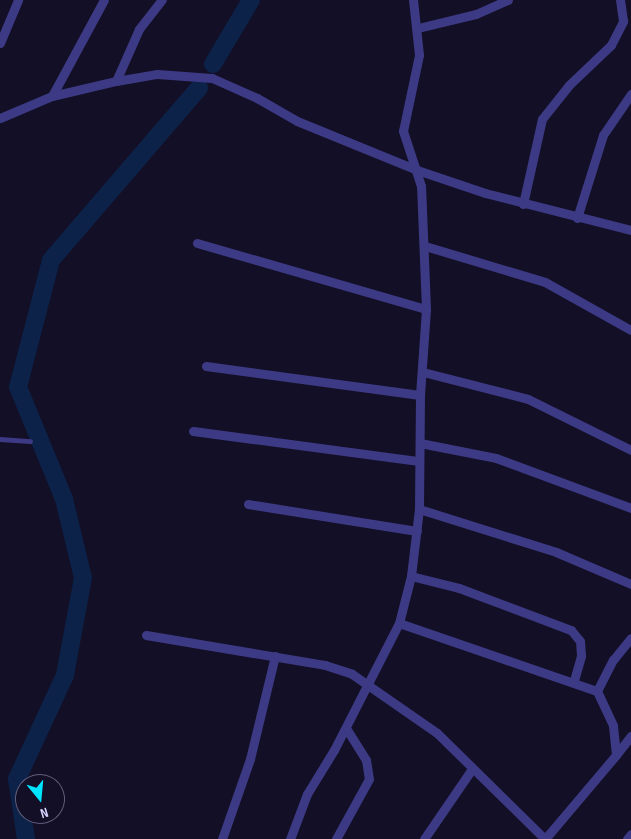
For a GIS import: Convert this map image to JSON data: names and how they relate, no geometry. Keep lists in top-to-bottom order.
{
  "north": "bottom"
}
